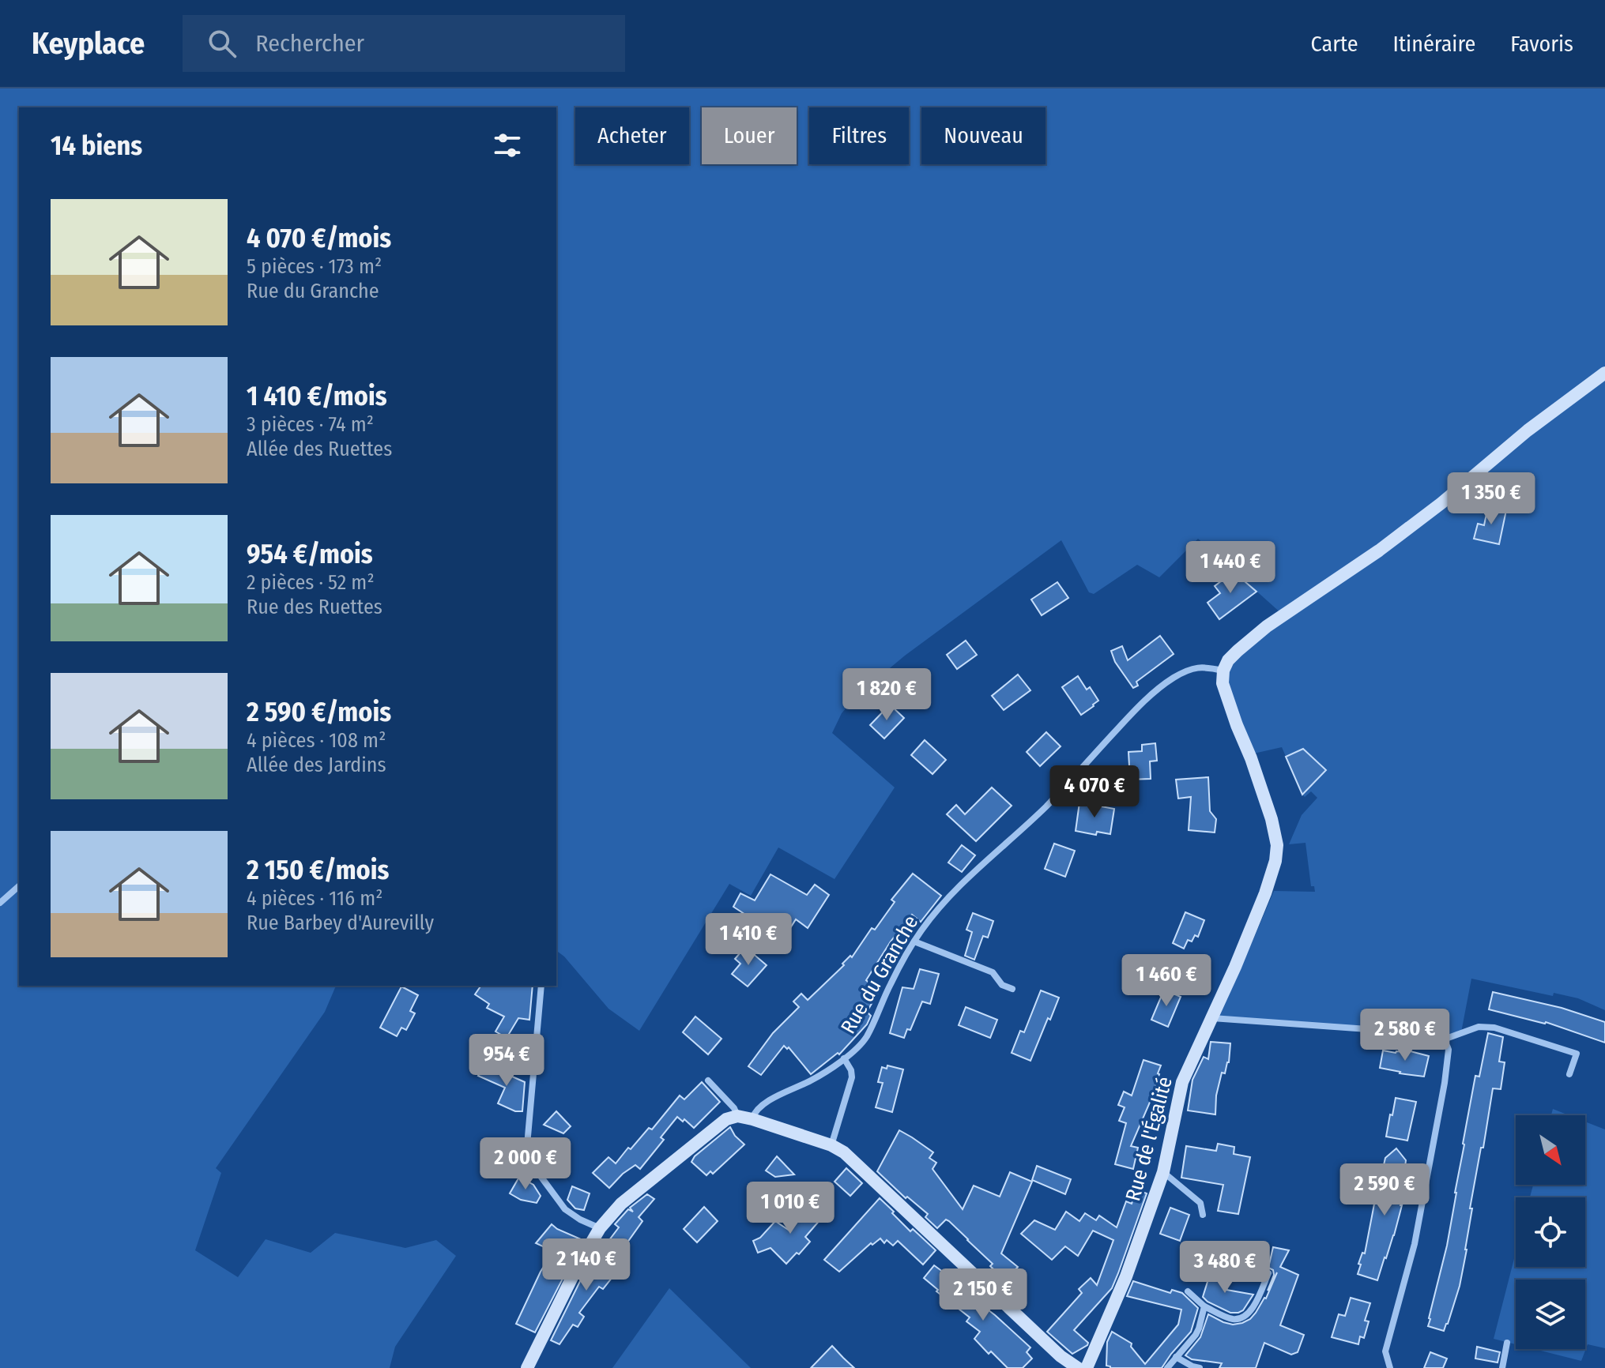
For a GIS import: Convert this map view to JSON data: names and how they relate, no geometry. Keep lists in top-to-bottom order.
{
  "streets": {
    "street": ["Rue du Granche", "Rue de l'Égalité"]
  },
  "crossings": [
    ["Rue du Granche", "Rue de l'Égalité"]
  ],
  "north": "bottom right",
  "page": {
    "header": "Keyplace",
    "search": "Rechercher",
    "nav": ["Carte", "Itinéraire", "Favoris"],
    "chip": [
      "Acheter",
      "Louer",
      "Filtres",
      "Nouveau"
    ],
    "heading": "14 biens",
    "list": [
      {
        "name": "4 070 €/mois",
        "note": "5 pièces · 173 m² · Rue du Granche"
      },
      {
        "name": "1 410 €/mois",
        "note": "3 pièces · 74 m² · Allée des Ruettes"
      },
      {
        "name": "954 €/mois",
        "note": "2 pièces · 52 m² · Rue des Ruettes"
      },
      {
        "name": "2 590 €/mois",
        "note": "4 pièces · 108 m² · Allée des Jardins"
      },
      {
        "name": "2 150 €/mois",
        "note": "4 pièces · 116 m² · Rue Barbey d'Aurevilly"
      }
    ],
    "price": [
      "1 350 €",
      "1 440 €",
      "1 820 €",
      "4 070 €",
      "1 410 €",
      "1 460 €",
      "2 580 €",
      "954 €",
      "2 000 €",
      "2 590 €",
      "1 010 €",
      "2 140 €",
      "3 480 €",
      "2 150 €"
    ]
  }
}
